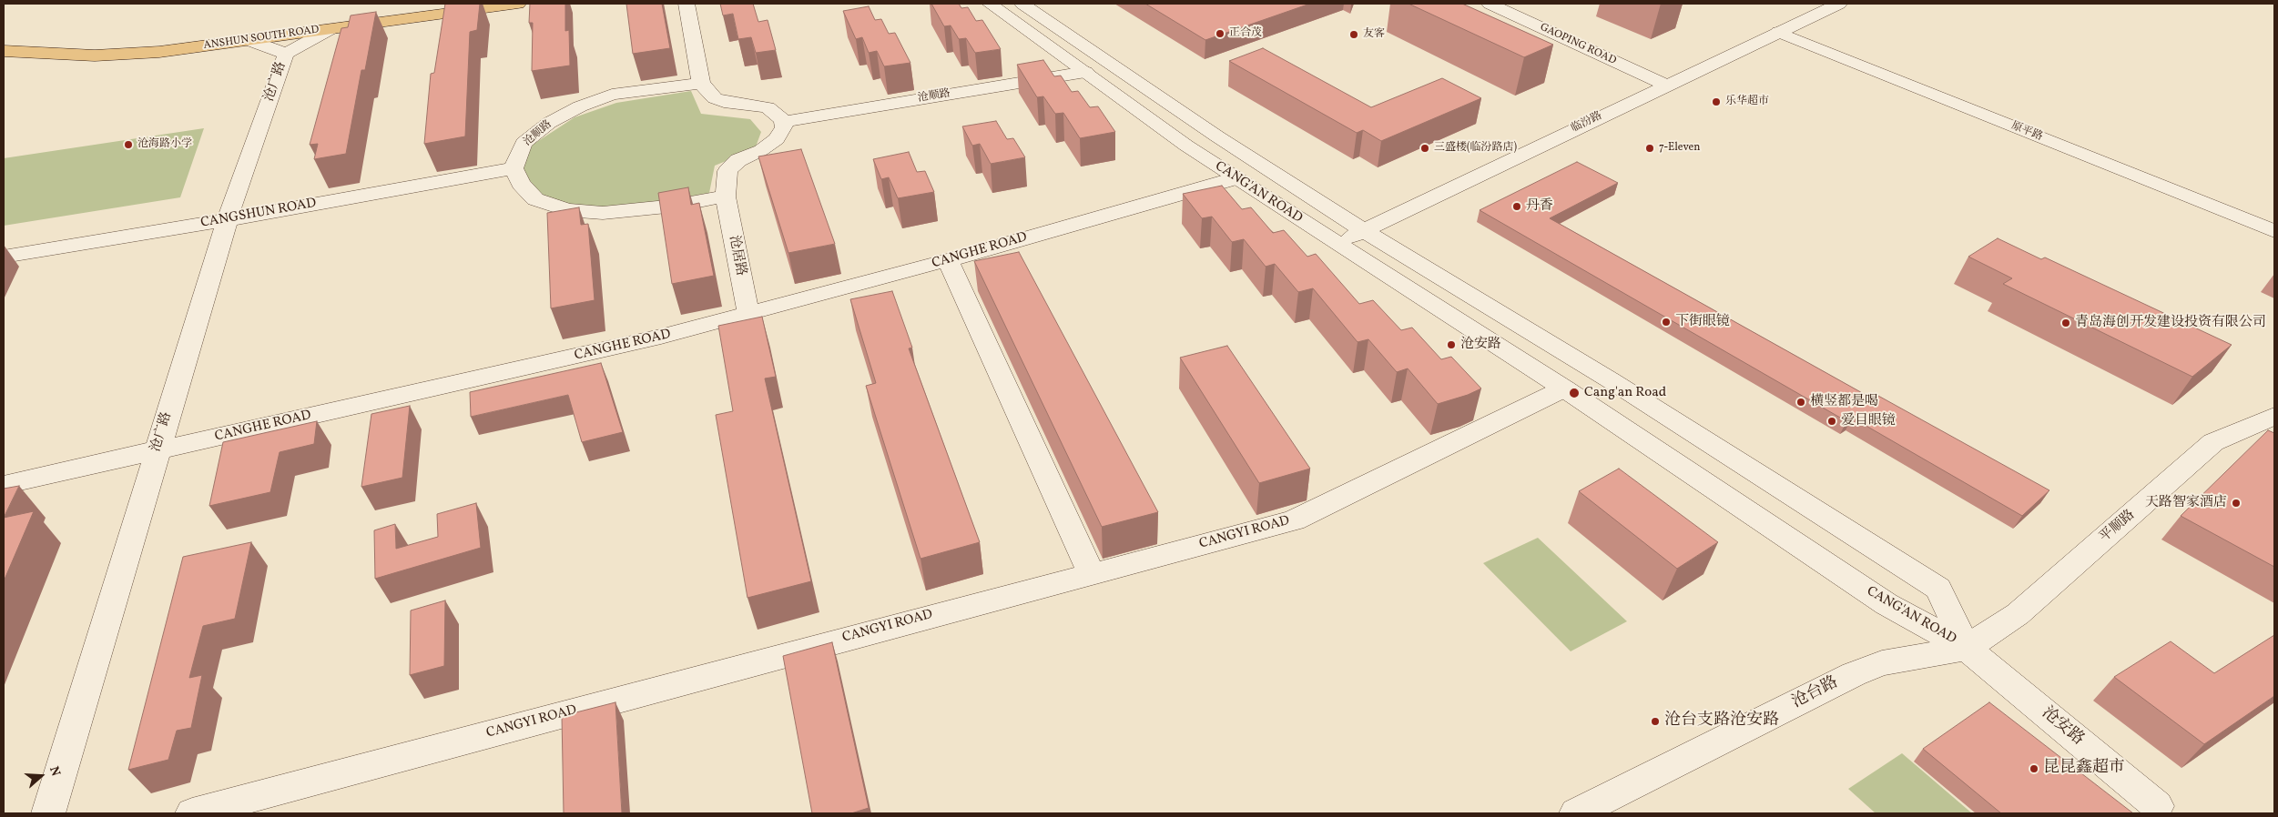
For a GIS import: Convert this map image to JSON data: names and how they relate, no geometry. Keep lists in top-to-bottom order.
{
  "streets": {
    "main road": ["ANSHUN SOUTH ROAD"],
    "street": [
      "GAOPING ROAD",
      "沧广路",
      "沧顺路",
      "临汾路",
      "原平路",
      "CANG'AN ROAD",
      "CANGSHUN ROAD",
      "CANGHE ROAD",
      "沧居路",
      "平顺路",
      "CANGYI ROAD",
      "沧台路",
      "沧安路"
    ]
  },
  "crossings": [
    ["ANSHUN SOUTH ROAD", "沧广路"],
    ["GAOPING ROAD", "临汾路"],
    ["沧广路", "CANGSHUN ROAD"],
    ["沧广路", "CANGHE ROAD"],
    ["沧顺路", "CANG'AN ROAD"],
    ["沧顺路", "CANGSHUN ROAD"],
    ["临汾路", "原平路"],
    ["临汾路", "CANG'AN ROAD"],
    ["CANG'AN ROAD", "CANGHE ROAD"],
    ["CANG'AN ROAD", "平顺路"],
    ["CANG'AN ROAD", "CANGYI ROAD"],
    ["CANG'AN ROAD", "沧台路"],
    ["CANG'AN ROAD", "沧安路"],
    ["CANGHE ROAD", "沧居路"],
    ["平顺路", "沧台路"],
    ["平顺路", "沧安路"],
    ["沧台路", "沧安路"]
  ],
  "places": [
    "正合茂",
    "友客",
    "乐华超市",
    "沧海路小学",
    "三盛楼(临汾路店)",
    "7-Eleven",
    "丹香",
    "下街眼镜",
    "青岛海创开发建设投资有限公司",
    "沧安路",
    "Cang'an Road",
    "横竖都是喝",
    "爱目眼镜",
    "天路智家酒店",
    "沧台支路沧安路",
    "昆昆鑫超市"
  ],
  "north": "right"
}
